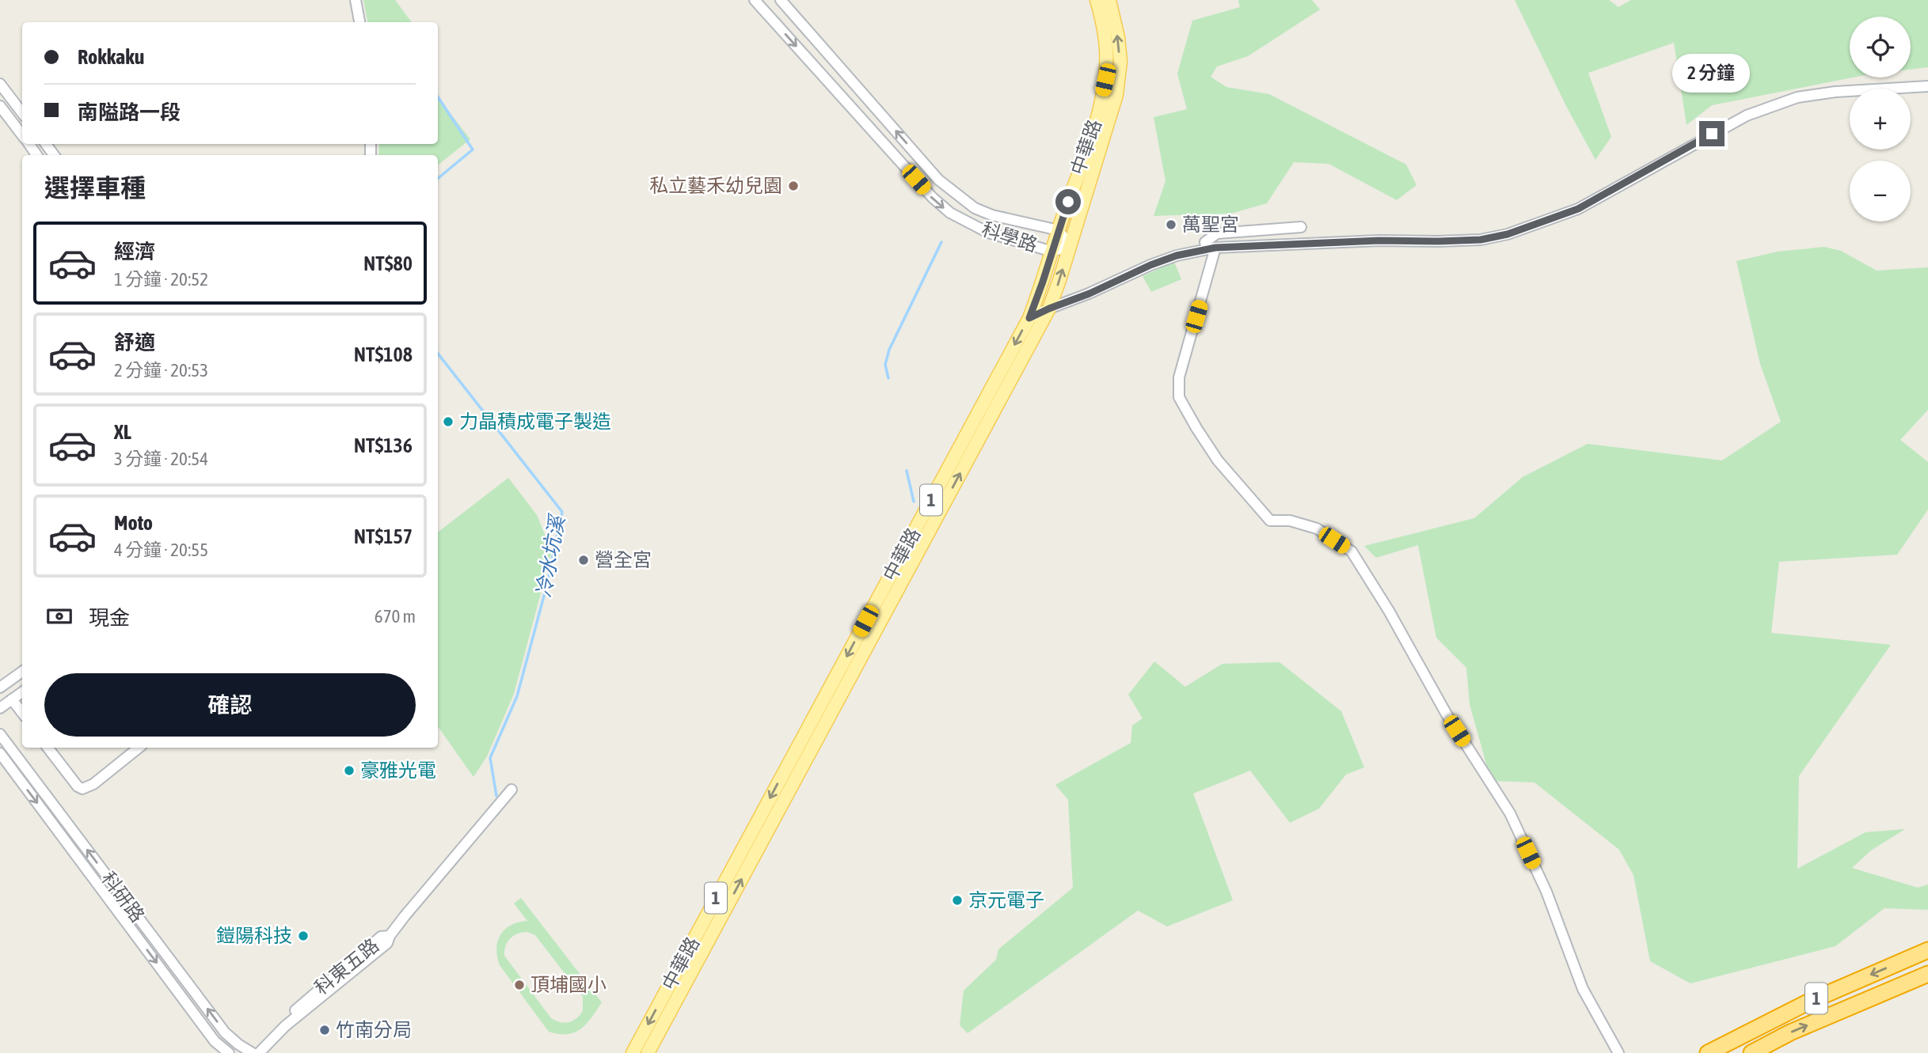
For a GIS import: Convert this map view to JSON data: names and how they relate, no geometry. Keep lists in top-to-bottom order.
{
  "streets": {
    "highway": ["1"],
    "main road": ["中華路"],
    "street": ["科學路", "科研路", "科東五路"]
  },
  "crossings": [
    ["中華路", "科學路"],
    ["科研路", "科東五路"]
  ],
  "water": ["冷水坑溪"],
  "places": [
    "私立藝禾幼兒園",
    "萬聖宮",
    "力晶積成電子製造",
    "營全宮",
    "豪雅光電",
    "京元電子",
    "鎧陽科技",
    "頂埔國小",
    "竹南分局"
  ],
  "page": {
    "map_buttons": ["+", "−"],
    "banner": ["Rokkaku", "南隘路一段"],
    "bubble": "2 分鐘",
    "heading": "選擇車種",
    "list": [
      {
        "name": "經濟",
        "note": "1 分鐘 · 20:52",
        "value": "NT$80"
      },
      {
        "name": "舒適",
        "note": "2 分鐘 · 20:53",
        "value": "NT$108"
      },
      {
        "name": "XL",
        "note": "3 分鐘 · 20:54",
        "value": "NT$136"
      },
      {
        "name": "Moto",
        "note": "4 分鐘 · 20:55",
        "value": "NT$157"
      }
    ],
    "pay": ["現金", "670 m"],
    "buttons": "確認"
  }
}
